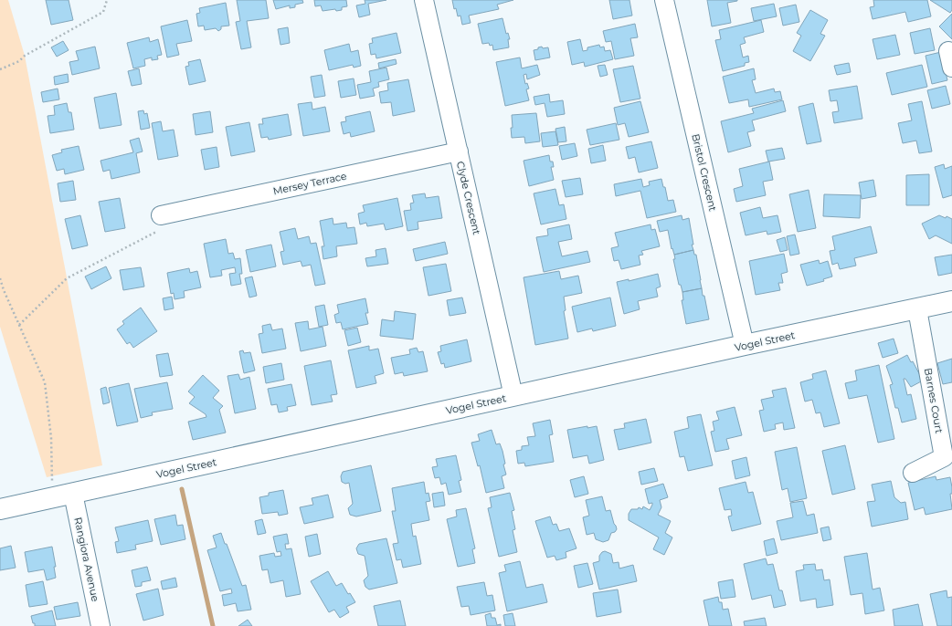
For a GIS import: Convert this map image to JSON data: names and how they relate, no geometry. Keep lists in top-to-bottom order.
{
  "streets": {
    "main road": ["Vogel Street"],
    "street": [
      "Bristol Crescent",
      "Mersey Terrace",
      "Clyde Crescent",
      "Barnes Court",
      "Rangiora Avenue"
    ]
  },
  "crossings": [
    ["Bristol Crescent", "Vogel Street"],
    ["Mersey Terrace", "Clyde Crescent"],
    ["Clyde Crescent", "Vogel Street"],
    ["Vogel Street", "Barnes Court"],
    ["Vogel Street", "Rangiora Avenue"]
  ]
}
